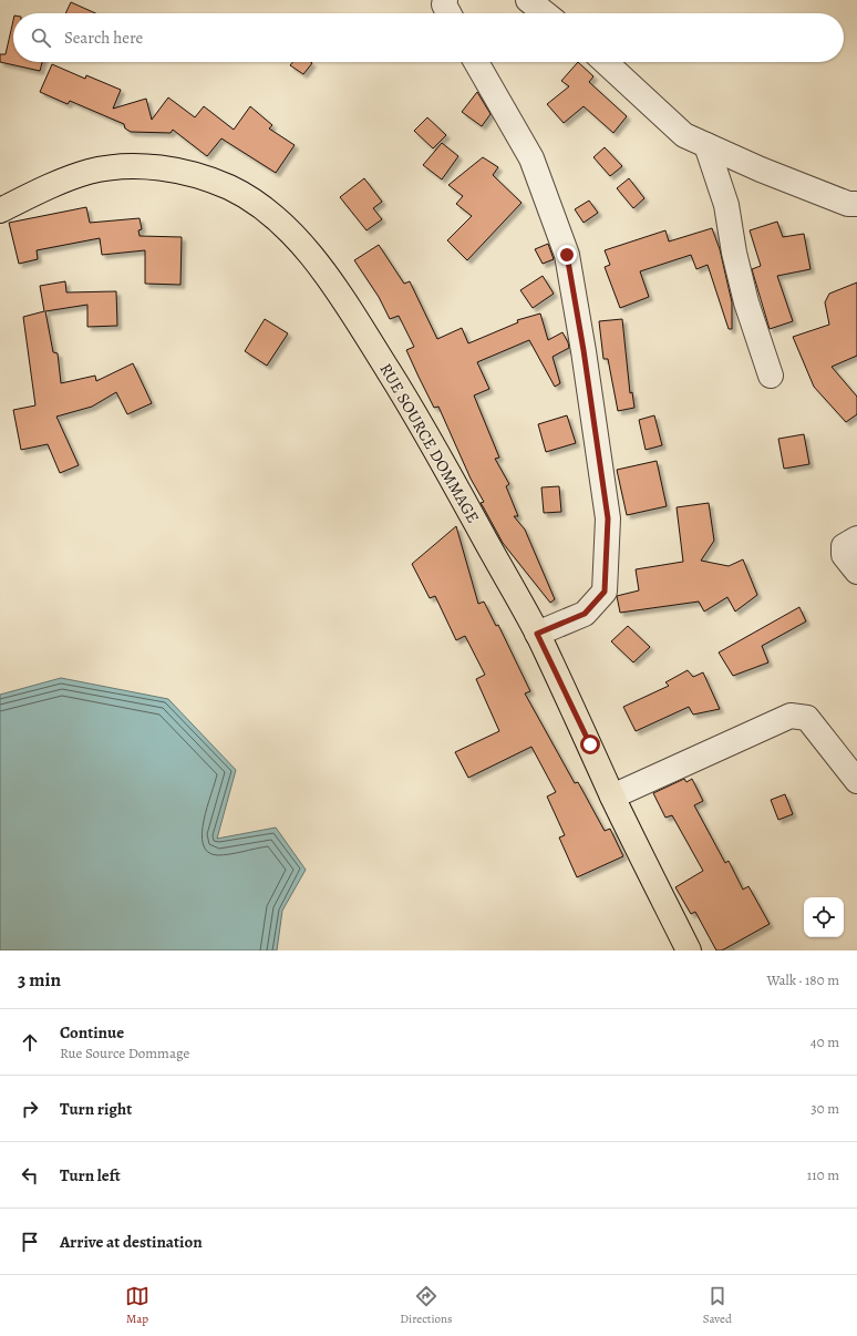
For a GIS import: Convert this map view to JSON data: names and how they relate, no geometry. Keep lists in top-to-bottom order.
{
  "streets": {
    "main road": ["RUE SOURCE DOMMAGE"]
  },
  "page": {
    "search": "Search here",
    "heading": ["3 min", "Walk · 180 m"],
    "list": [
      ["Continue", "Rue Source Dommage", "40 m"],
      ["Turn right", "30 m"],
      ["Turn left", "110 m"],
      "Arrive at destination"
    ],
    "nav": ["Map", "Directions", "Saved"]
  }
}
